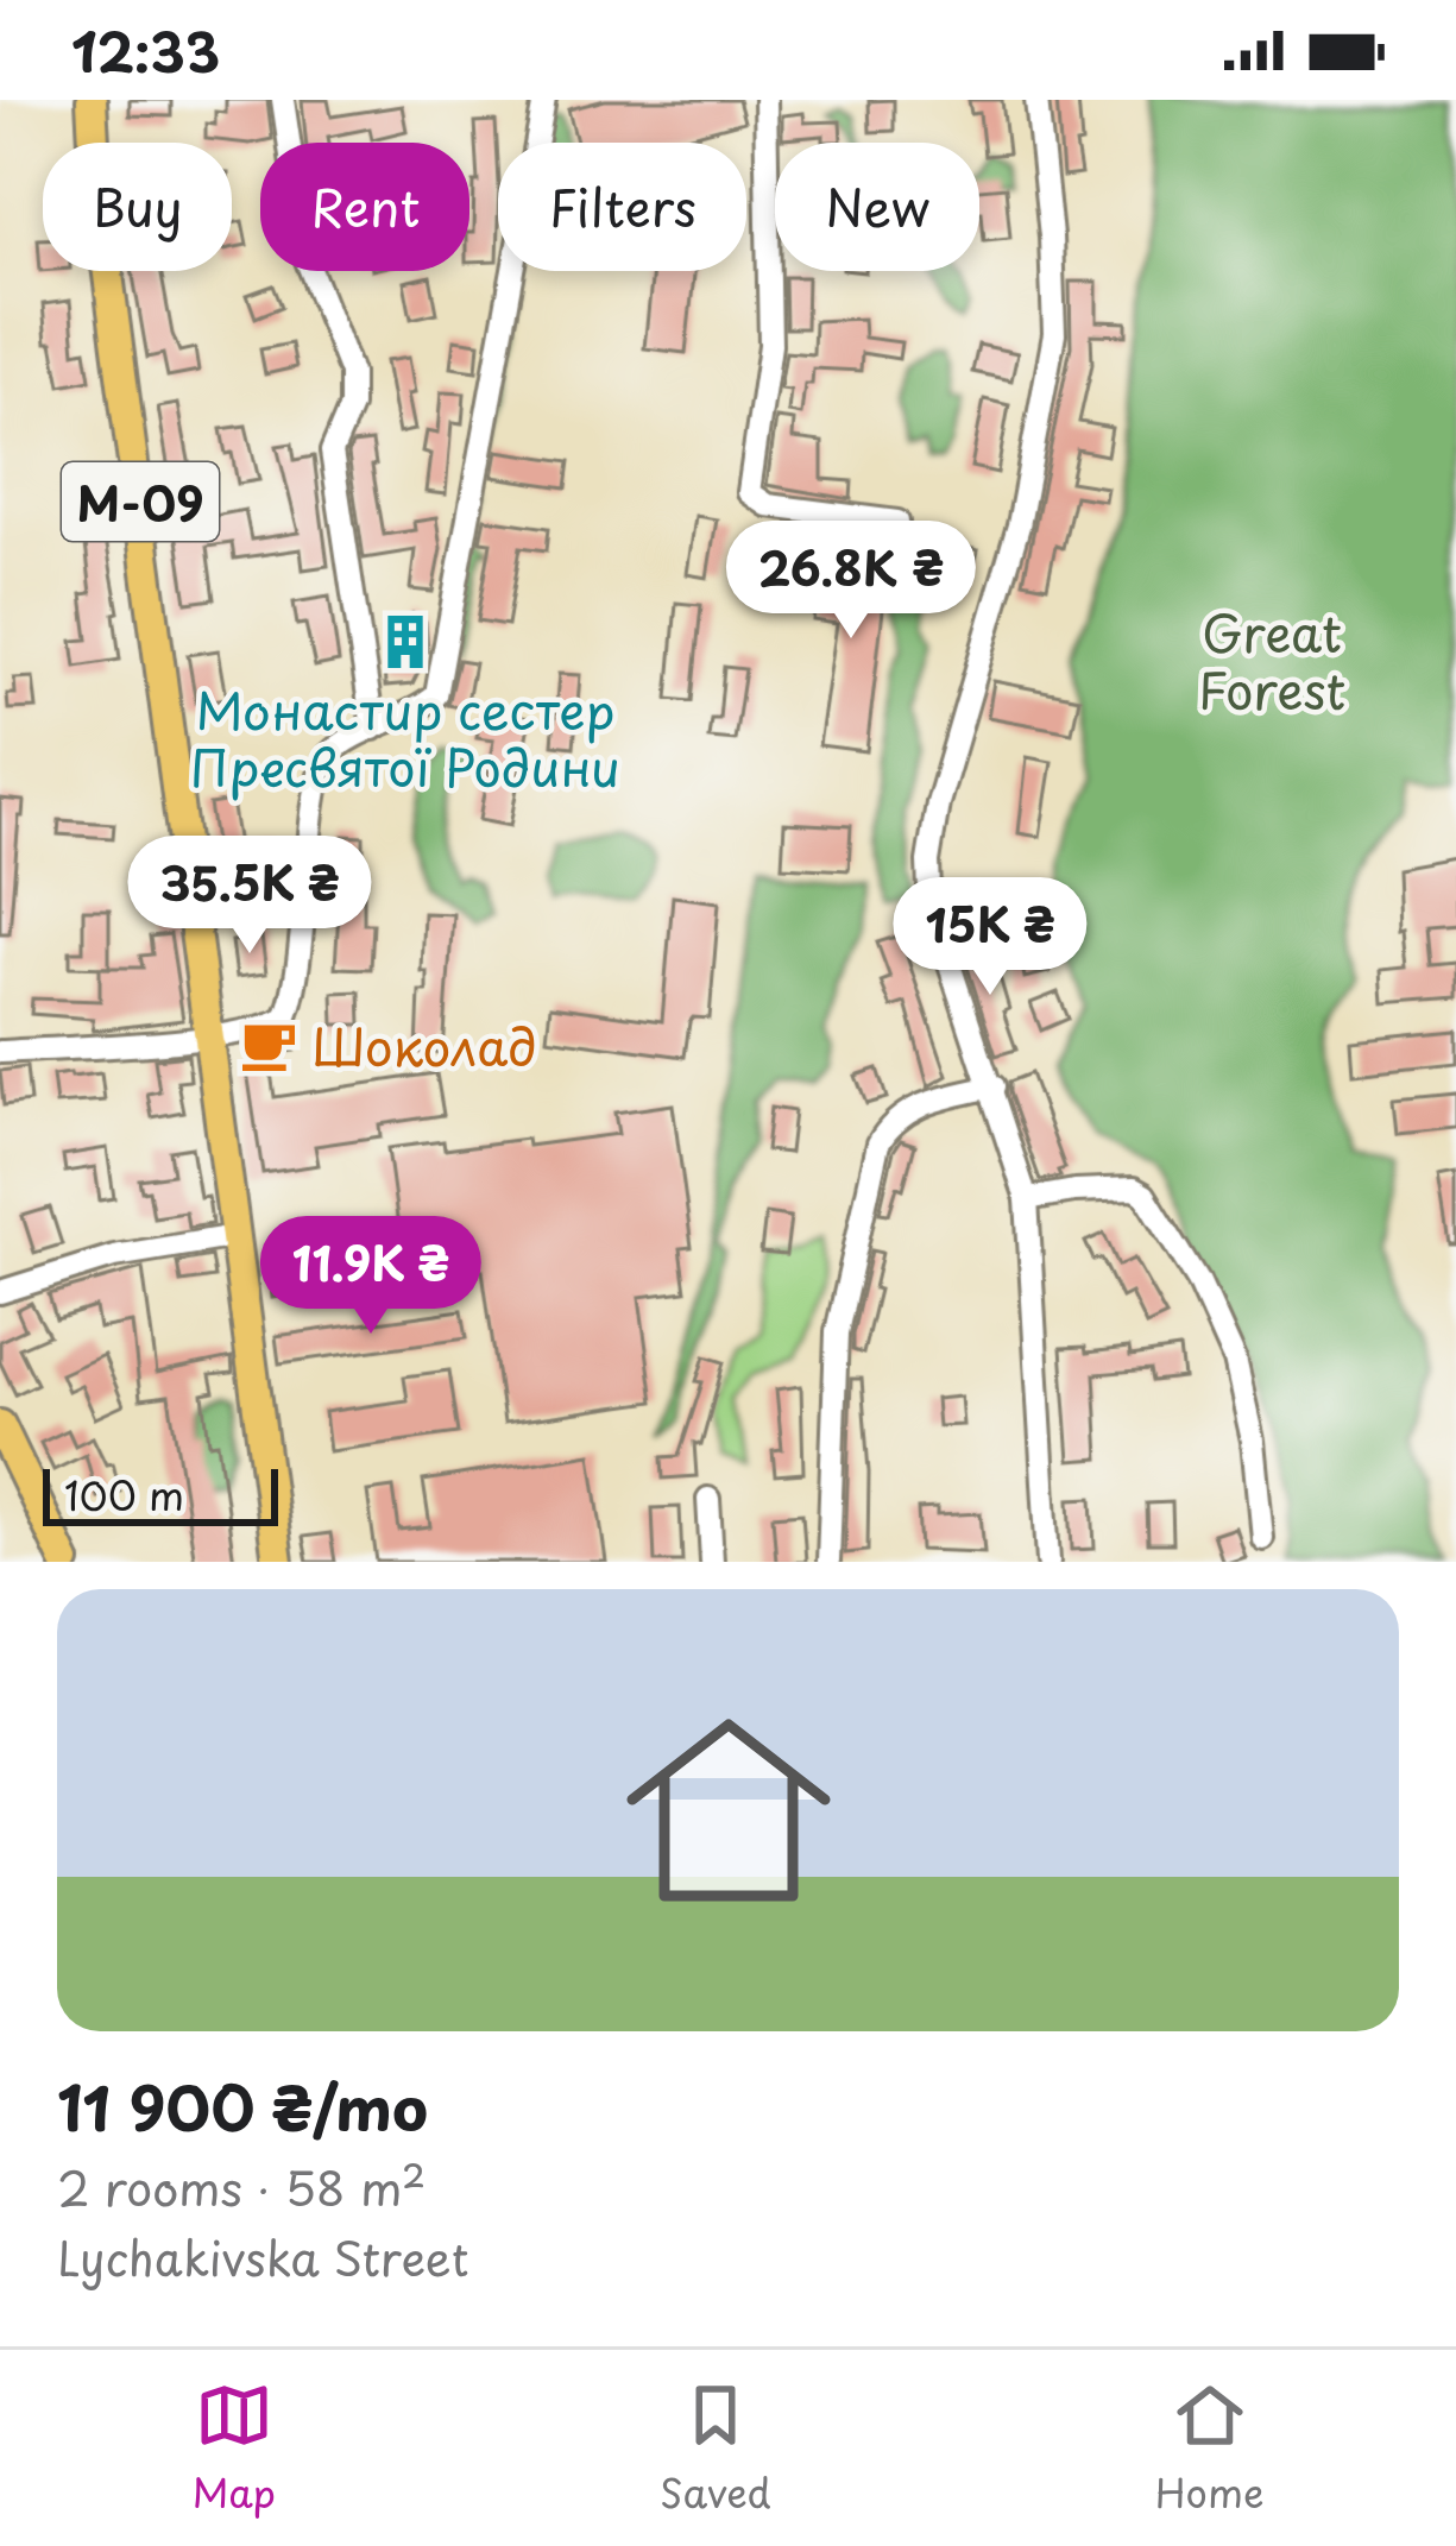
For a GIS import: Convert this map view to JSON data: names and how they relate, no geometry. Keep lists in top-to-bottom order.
{
  "streets": {
    "main road": ["М-09"]
  },
  "parks": ["Great Forest"],
  "places": {
    "building": ["Монастир сестер Пресвятої Родини"],
    "cafe": ["Шоколад"]
  },
  "scale_bar": "100 m",
  "page": {
    "status": "12:33",
    "chip": [
      "Buy",
      "Rent",
      "Filters",
      "New"
    ],
    "price": [
      "26.8K ₴",
      "35.5K ₴",
      "15K ₴",
      "11.9K ₴"
    ],
    "scale": "100 m",
    "list": [
      {
        "name": "11 900 ₴/mo",
        "note": "2 rooms · 58 m² · Lychakivska Street"
      }
    ],
    "tabs": ["Map", "Saved", "Home"]
  }
}
